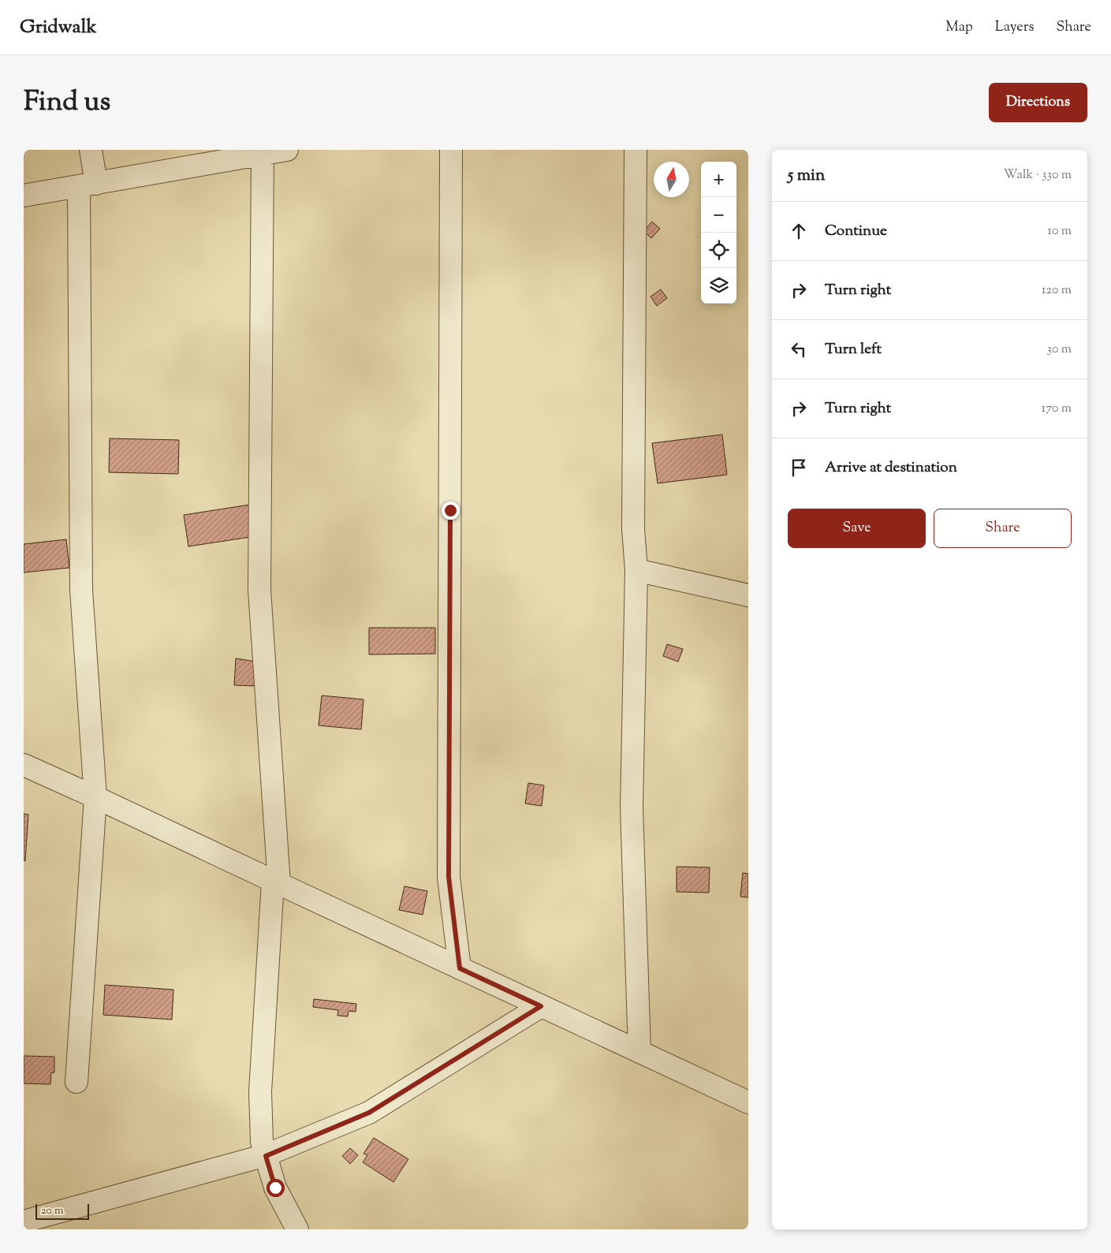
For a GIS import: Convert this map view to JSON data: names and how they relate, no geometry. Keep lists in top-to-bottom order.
{
  "scale_bar": "20 m",
  "north": "top",
  "page": {
    "header": "Gridwalk",
    "nav": ["Map", "Layers", "Share"],
    "title": "Find us",
    "buttons": [
      "Directions",
      ["Save", "Share"]
    ],
    "heading": ["5 min", "Walk · 330 m"],
    "map_buttons": ["+", "−"],
    "list": [
      ["Continue", "10 m"],
      ["Turn right", "120 m"],
      ["Turn left", "30 m"],
      ["Turn right", "170 m"],
      "Arrive at destination"
    ],
    "scale": "20 m"
  }
}
